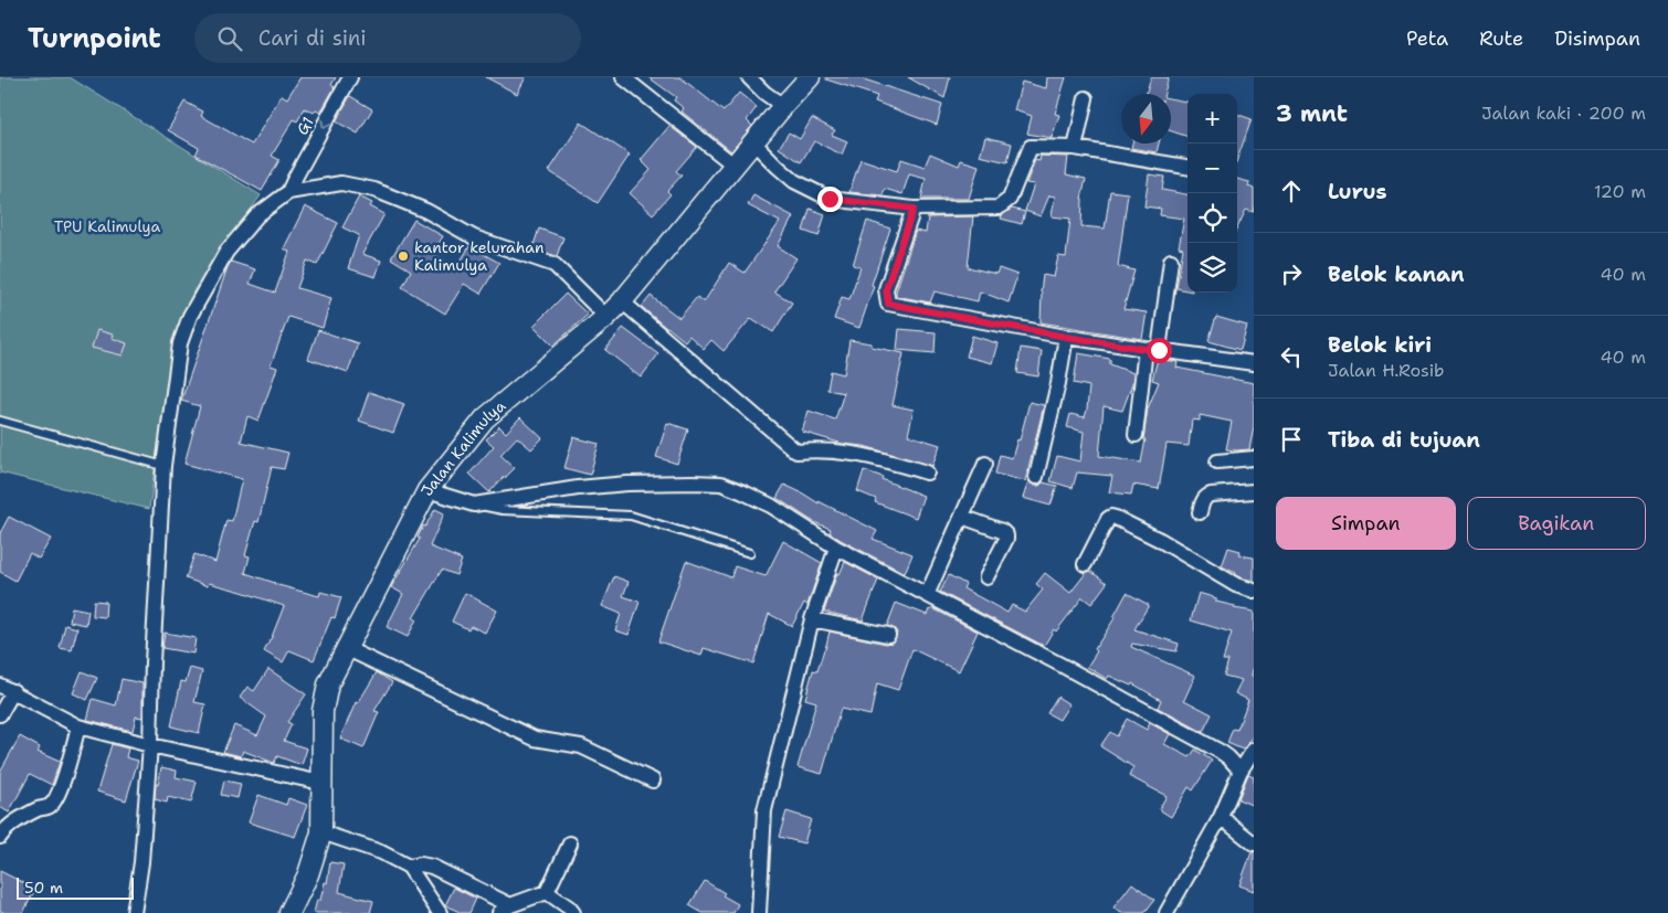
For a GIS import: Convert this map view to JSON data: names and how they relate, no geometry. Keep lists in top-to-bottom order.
{
  "streets": {
    "street": ["G1", "Jalan Kalimulya"]
  },
  "one_way": ["G1"],
  "parks": ["TPU Kalimulya"],
  "places": ["kantor kelurahan Kalimulya"],
  "scale_bar": "50 m",
  "north": "bottom",
  "page": {
    "header": "Turnpoint",
    "search": "Cari di sini",
    "nav": ["Peta", "Rute", "Disimpan"],
    "heading": ["3 mnt", "Jalan kaki · 200 m"],
    "map_buttons": ["+", "−"],
    "list": [
      ["Lurus", "120 m"],
      ["Belok kanan", "40 m"],
      ["Belok kiri", "Jalan H.Rosib", "40 m"],
      "Tiba di tujuan"
    ],
    "buttons": ["Simpan", "Bagikan"],
    "scale": "50 m"
  }
}
